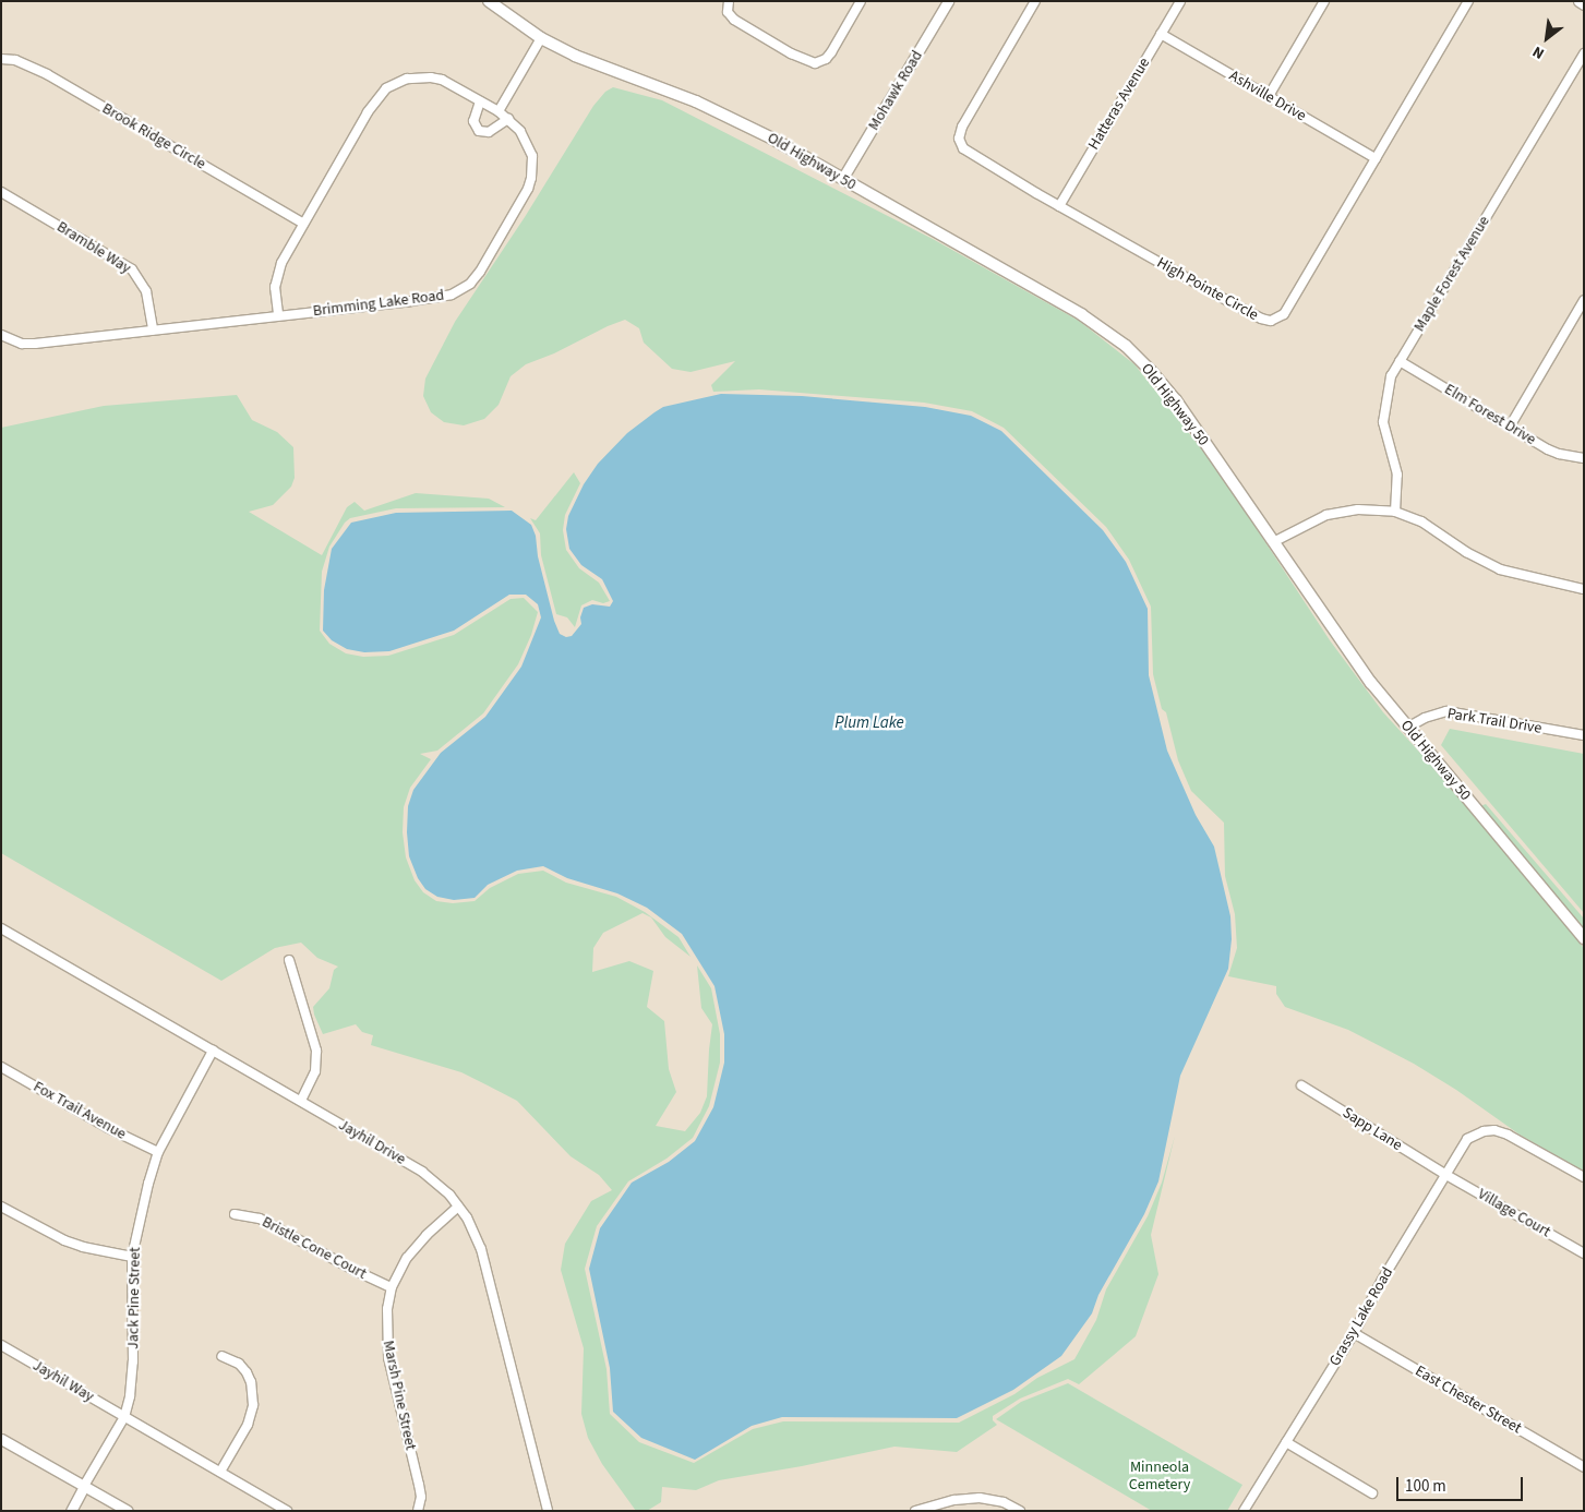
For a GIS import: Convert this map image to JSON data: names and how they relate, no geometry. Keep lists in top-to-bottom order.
{
  "streets": {
    "main road": ["Old Highway 50"],
    "street": [
      "Mohawk Road",
      "Ashville Drive",
      "Hatteras Avenue",
      "Brook Ridge Circle",
      "Bramble Way",
      "Maple Forest Avenue",
      "High Pointe Circle",
      "Brimming Lake Road",
      "Elm Forest Drive",
      "Park Trail Drive",
      "Fox Trail Avenue",
      "Sapp Lane",
      "Jayhil Drive",
      "Village Court",
      "Bristle Cone Court",
      "Jack Pine Street",
      "Grassy Lake Road",
      "Jayhil Way",
      "Marsh Pine Street",
      "East Chester Street"
    ]
  },
  "crossings": [
    ["Mohawk Road", "Old Highway 50"],
    ["Ashville Drive", "Hatteras Avenue"],
    ["Ashville Drive", "High Pointe Circle"],
    ["Hatteras Avenue", "High Pointe Circle"],
    ["Brook Ridge Circle", "Brimming Lake Road"],
    ["Old Highway 50", "Park Trail Drive"],
    ["Bramble Way", "Brimming Lake Road"],
    ["Maple Forest Avenue", "Elm Forest Drive"],
    ["Fox Trail Avenue", "Jack Pine Street"],
    ["Sapp Lane", "Village Court"],
    ["Sapp Lane", "Grassy Lake Road"],
    ["Jayhil Drive", "Jack Pine Street"],
    ["Jayhil Drive", "Marsh Pine Street"],
    ["Village Court", "Grassy Lake Road"],
    ["Bristle Cone Court", "Marsh Pine Street"],
    ["Jack Pine Street", "Jayhil Way"],
    ["Grassy Lake Road", "East Chester Street"]
  ],
  "water": ["Plum Lake"],
  "parks": ["Minneola Cemetery"],
  "scale_bar": "100 m",
  "north": "bottom left"
}
